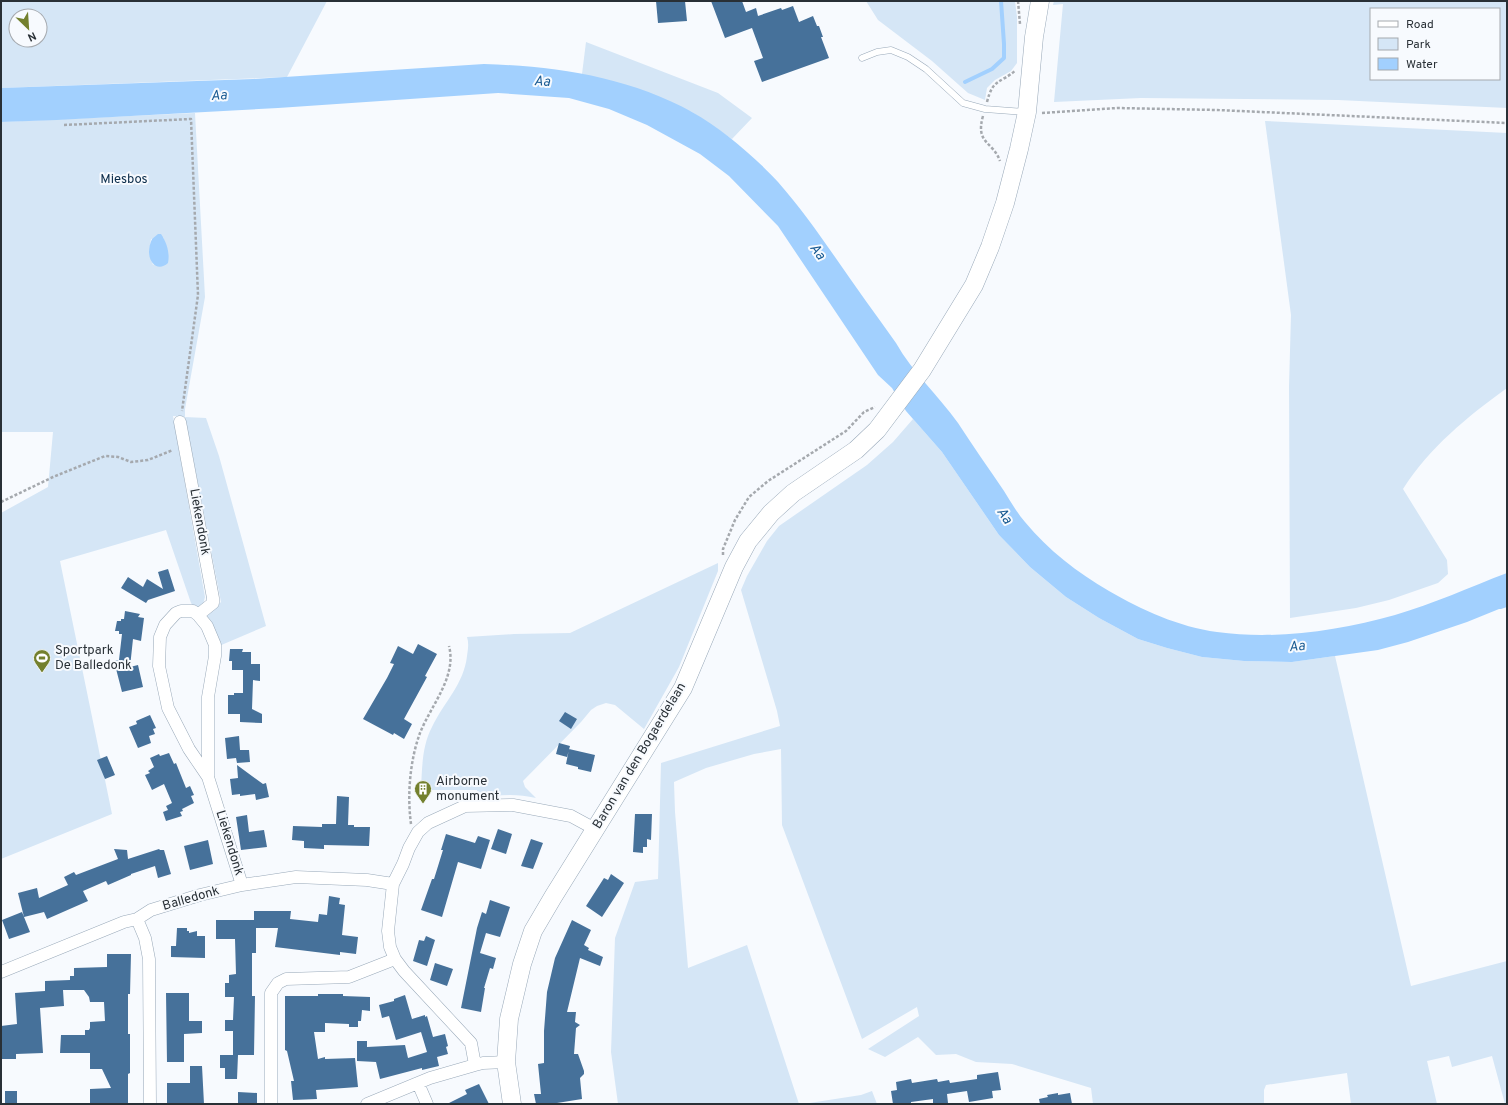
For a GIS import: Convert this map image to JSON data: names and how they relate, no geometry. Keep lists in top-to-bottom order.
{
  "streets": {
    "main road": ["Baron van den Bogaerdelaan"],
    "street": ["Liekendonk", "Balledonk"]
  },
  "crossings": [
    ["Liekendonk", "Balledonk"]
  ],
  "water": ["Aa"],
  "parks": ["Miesbos"],
  "places": {
    "sports": ["Sportpark De Balledonk"],
    "building": ["Airborne monument"]
  },
  "legend": ["Road", "Park", "Water"],
  "north": "bottom right"
}
